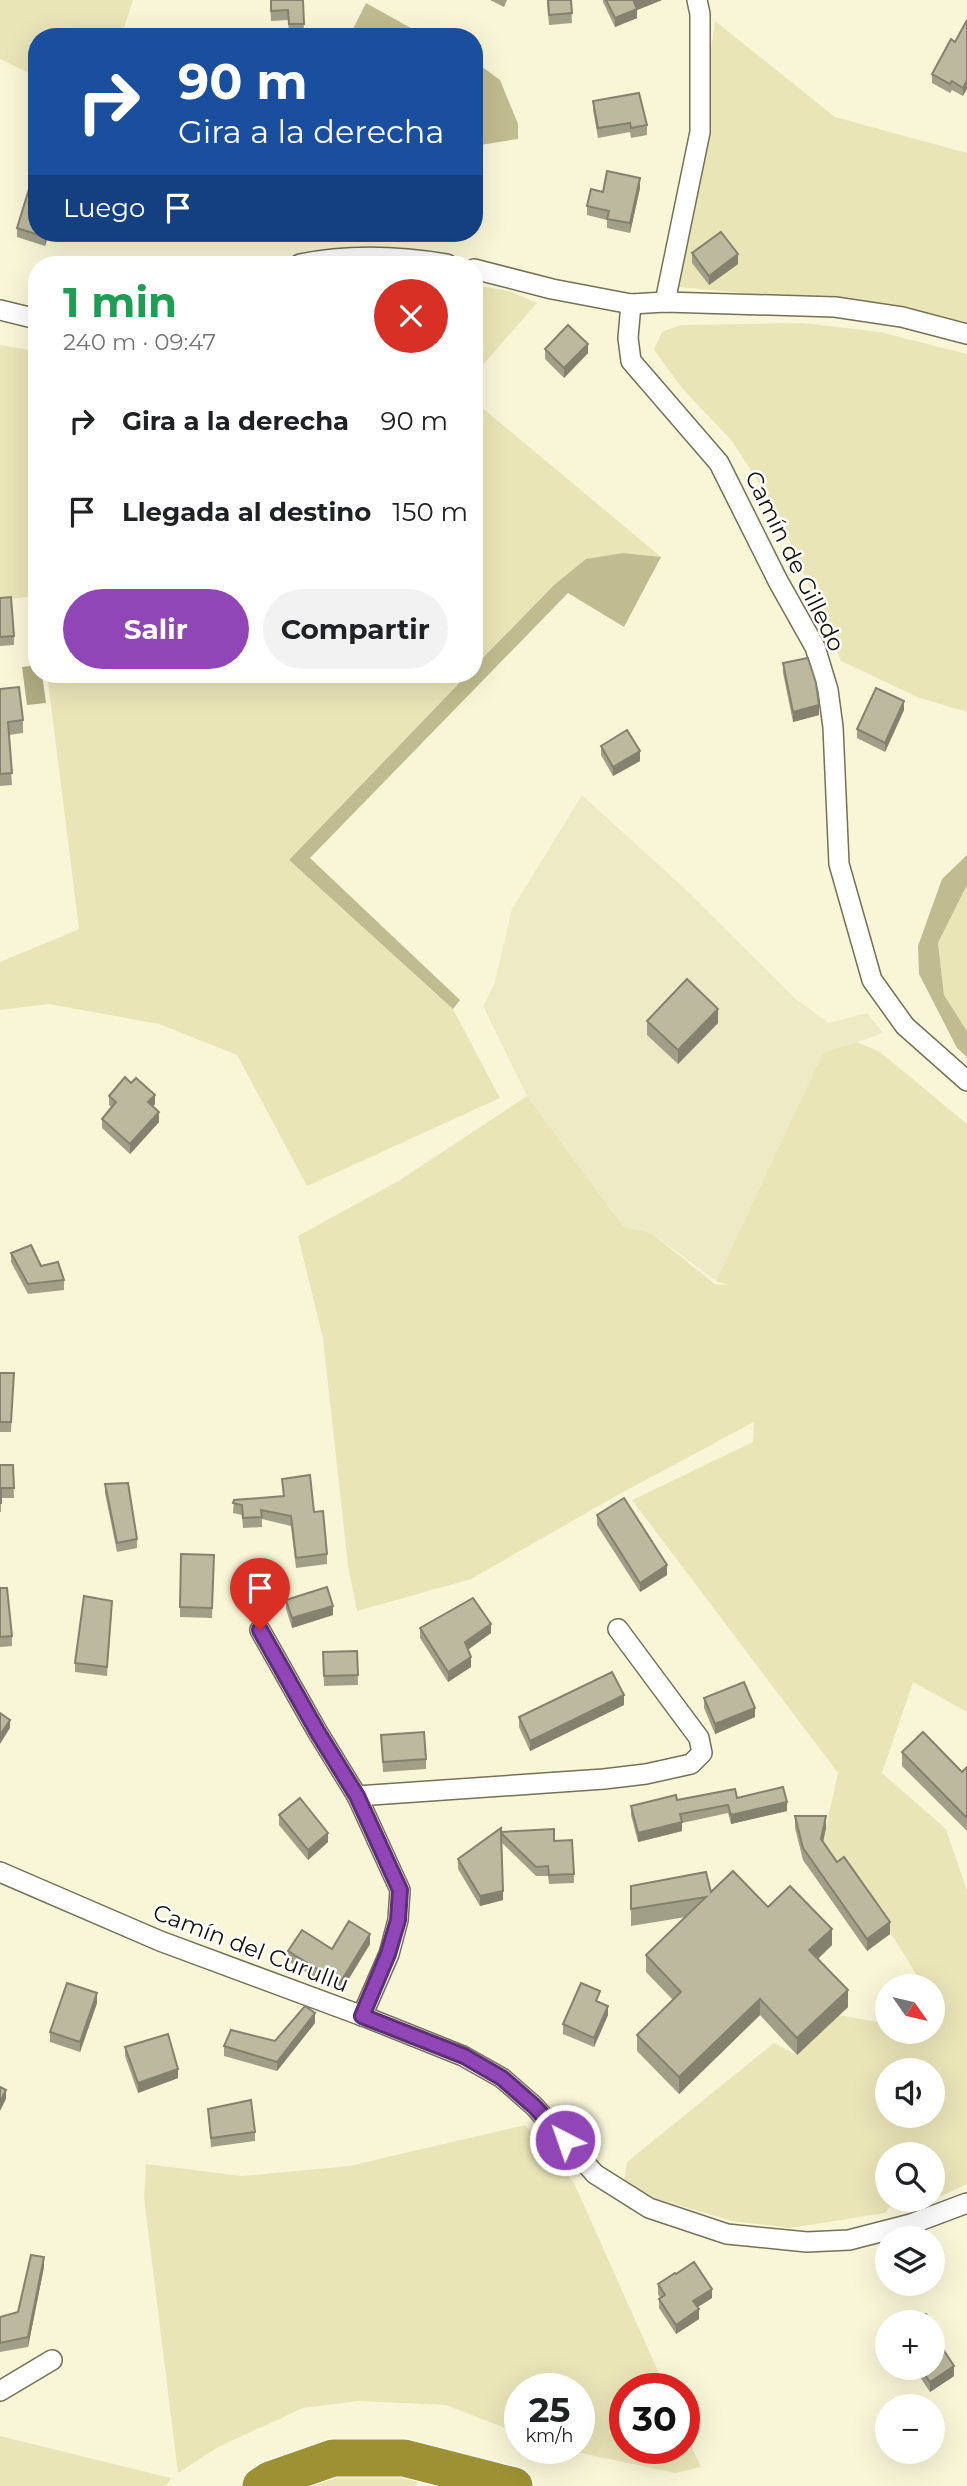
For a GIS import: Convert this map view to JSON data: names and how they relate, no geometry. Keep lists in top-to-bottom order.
{
  "streets": {
    "street": ["Camín de Gilledo", "Camín del Curullu"]
  },
  "north": "bottom right",
  "page": {
    "turn": ["90 m", "Gira a la derecha"],
    "then": "Luego",
    "heading": ["1 min", "240 m · 09:47"],
    "list": [
      {
        "name": "Gira a la derecha",
        "value": "90 m"
      },
      {
        "name": "Llegada al destino",
        "value": "150 m"
      }
    ],
    "buttons": ["Salir", "Compartir"],
    "map_buttons": ["+", "−"],
    "speed": "25 km/h",
    "limit": "30"
  }
}
